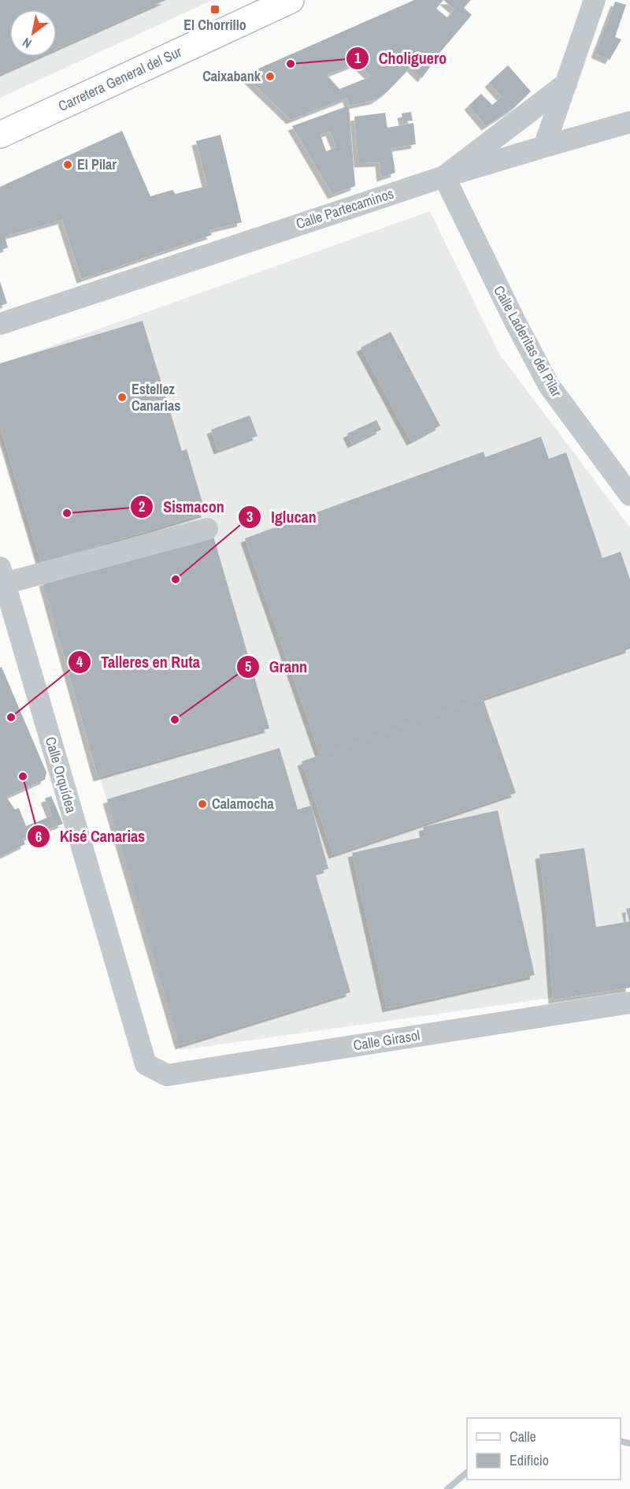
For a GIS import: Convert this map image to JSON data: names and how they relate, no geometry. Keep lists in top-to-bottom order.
{
  "streets": {
    "main road": ["Carretera General del Sur"],
    "street": [
      "Calle Partecaminos",
      "Calle Laderitas del Pilar",
      "Calle Orquídea",
      "Calle Girasol"
    ]
  },
  "crossings": [
    ["Calle Partecaminos", "Calle Laderitas del Pilar"],
    ["Calle Orquídea", "Calle Girasol"]
  ],
  "places": {
    "transit": ["El Chorrillo"],
    "other": [
      "Choliguero",
      "Caixabank",
      "El Pilar",
      "Estellez Canarias",
      "Sismacon",
      "Iglucan",
      "Talleres en Ruta",
      "Grann",
      "Kisé Canarias",
      "Calamocha"
    ]
  },
  "legend": ["Calle", "Edificio"],
  "north": "bottom left"
}
